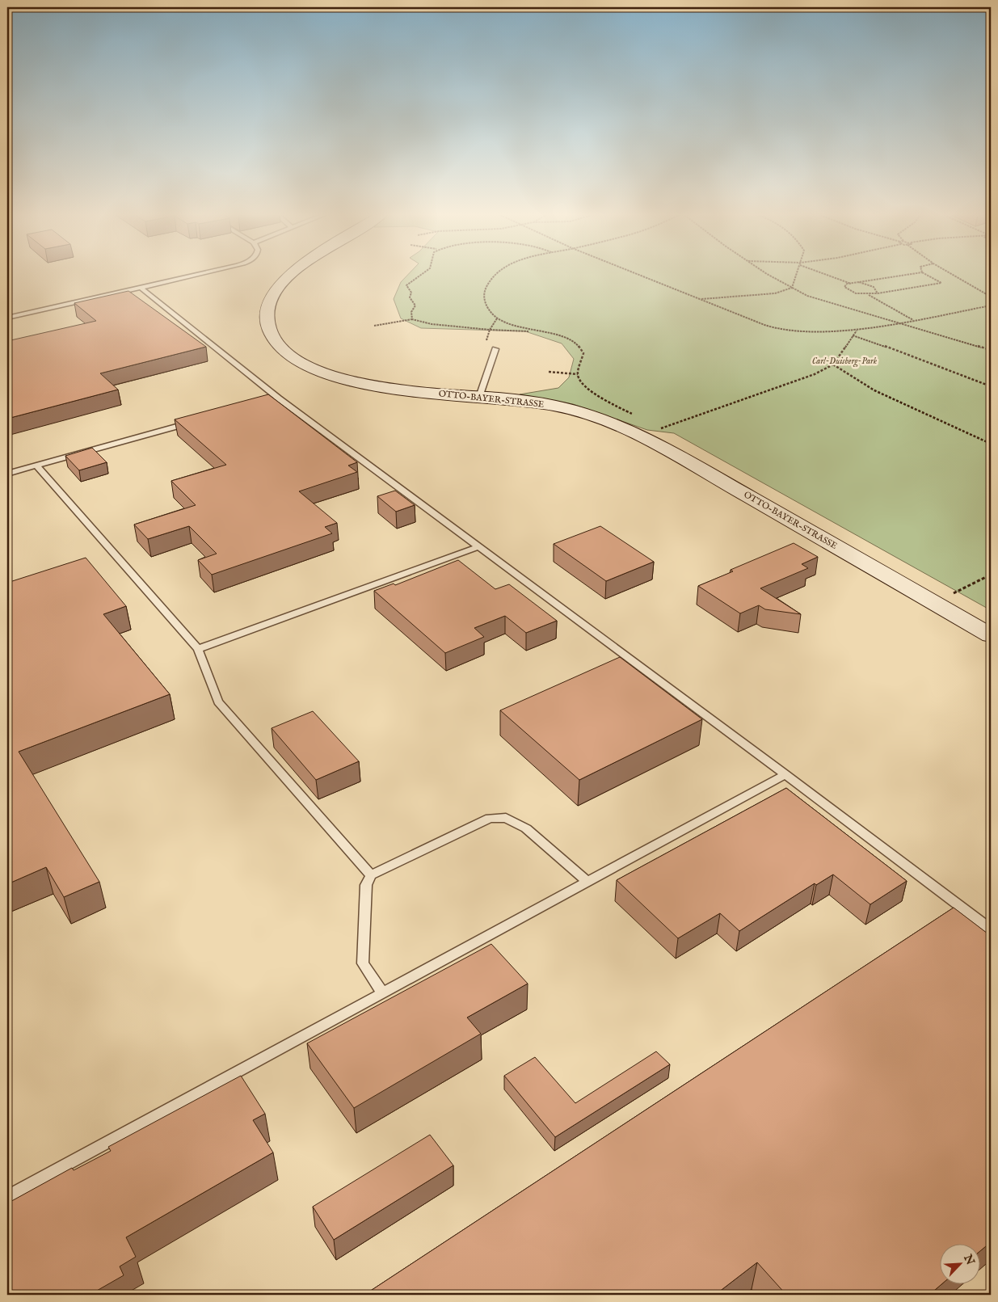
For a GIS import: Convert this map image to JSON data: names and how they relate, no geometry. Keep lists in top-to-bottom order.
{
  "streets": {
    "street": ["OTTO-BAYER-STRASSE"]
  },
  "parks": ["Carl-Duisberg-Park"],
  "north": "top right"
}
